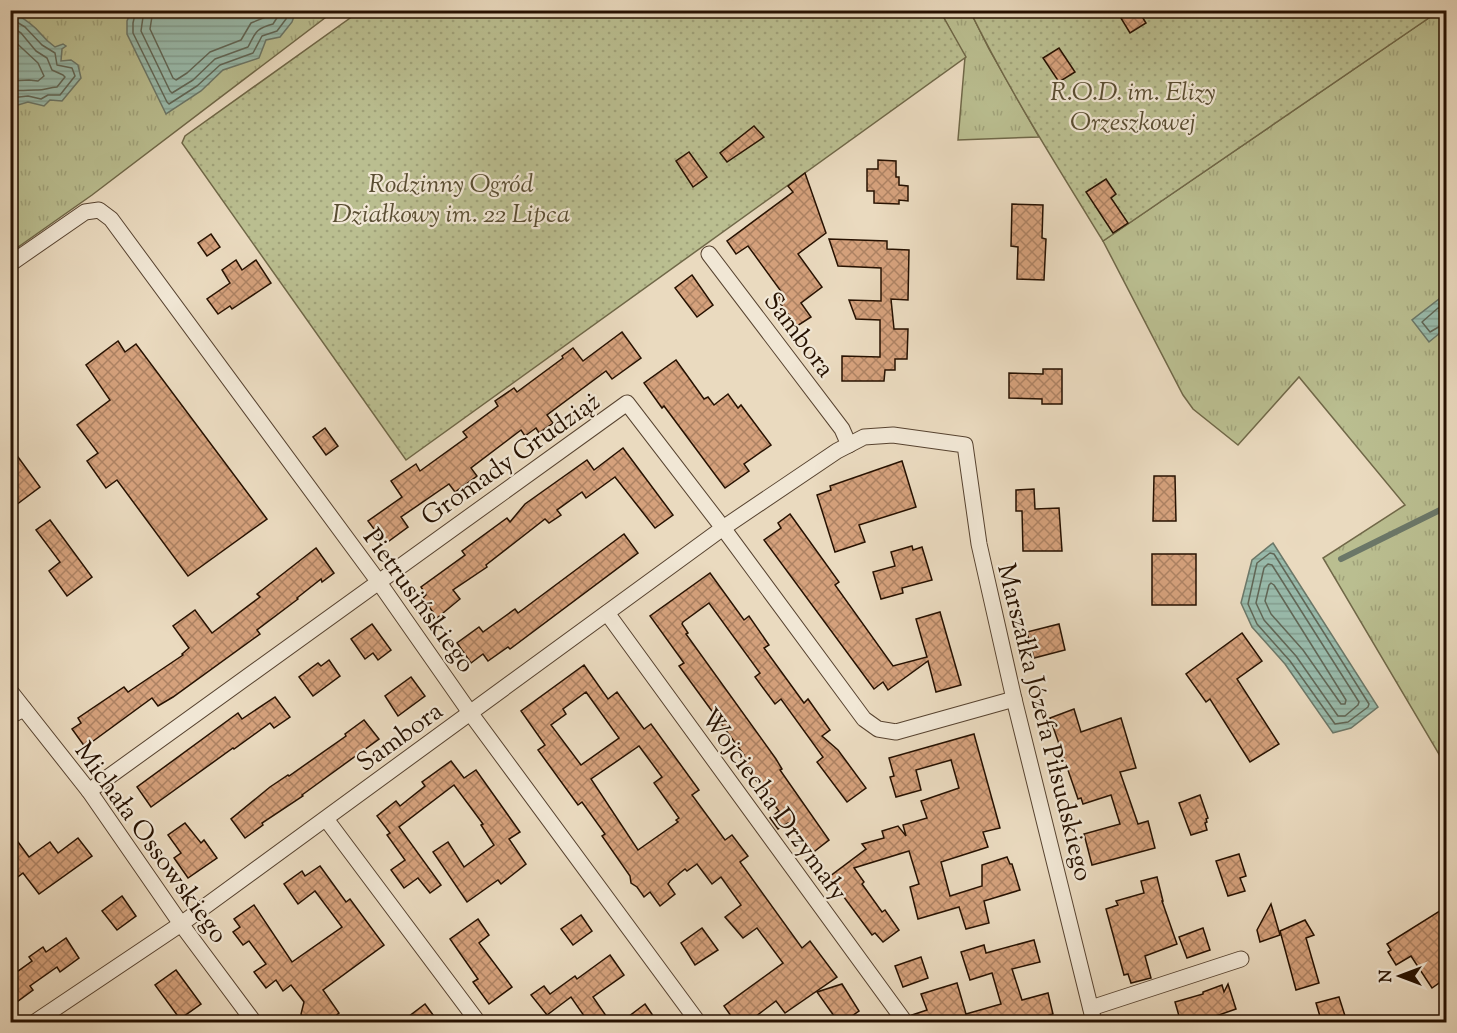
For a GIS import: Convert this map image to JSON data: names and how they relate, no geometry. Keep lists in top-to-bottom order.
{
  "streets": {
    "street": [
      "Sambora",
      "Gromady Grudziąż",
      "Pietrusińskiego",
      "Marszałka Józefa Piłsudskiego",
      "Wojciecha Drzymały",
      "Michała Ossowskiego"
    ]
  },
  "crossings": [
    ["Sambora", "Gromady Grudziąż"],
    ["Sambora", "Pietrusińskiego"],
    ["Sambora", "Marszałka Józefa Piłsudskiego"],
    ["Sambora", "Wojciecha Drzymały"],
    ["Sambora", "Michała Ossowskiego"],
    ["Gromady Grudziąż", "Pietrusińskiego"],
    ["Gromady Grudziąż", "Marszałka Józefa Piłsudskiego"],
    ["Gromady Grudziąż", "Michała Ossowskiego"]
  ],
  "parks": ["R.O.D. im. Elizy Orzeszkowej", "Rodzinny Ogród Działkowy im. 22 Lipca"],
  "north": "left"
}
